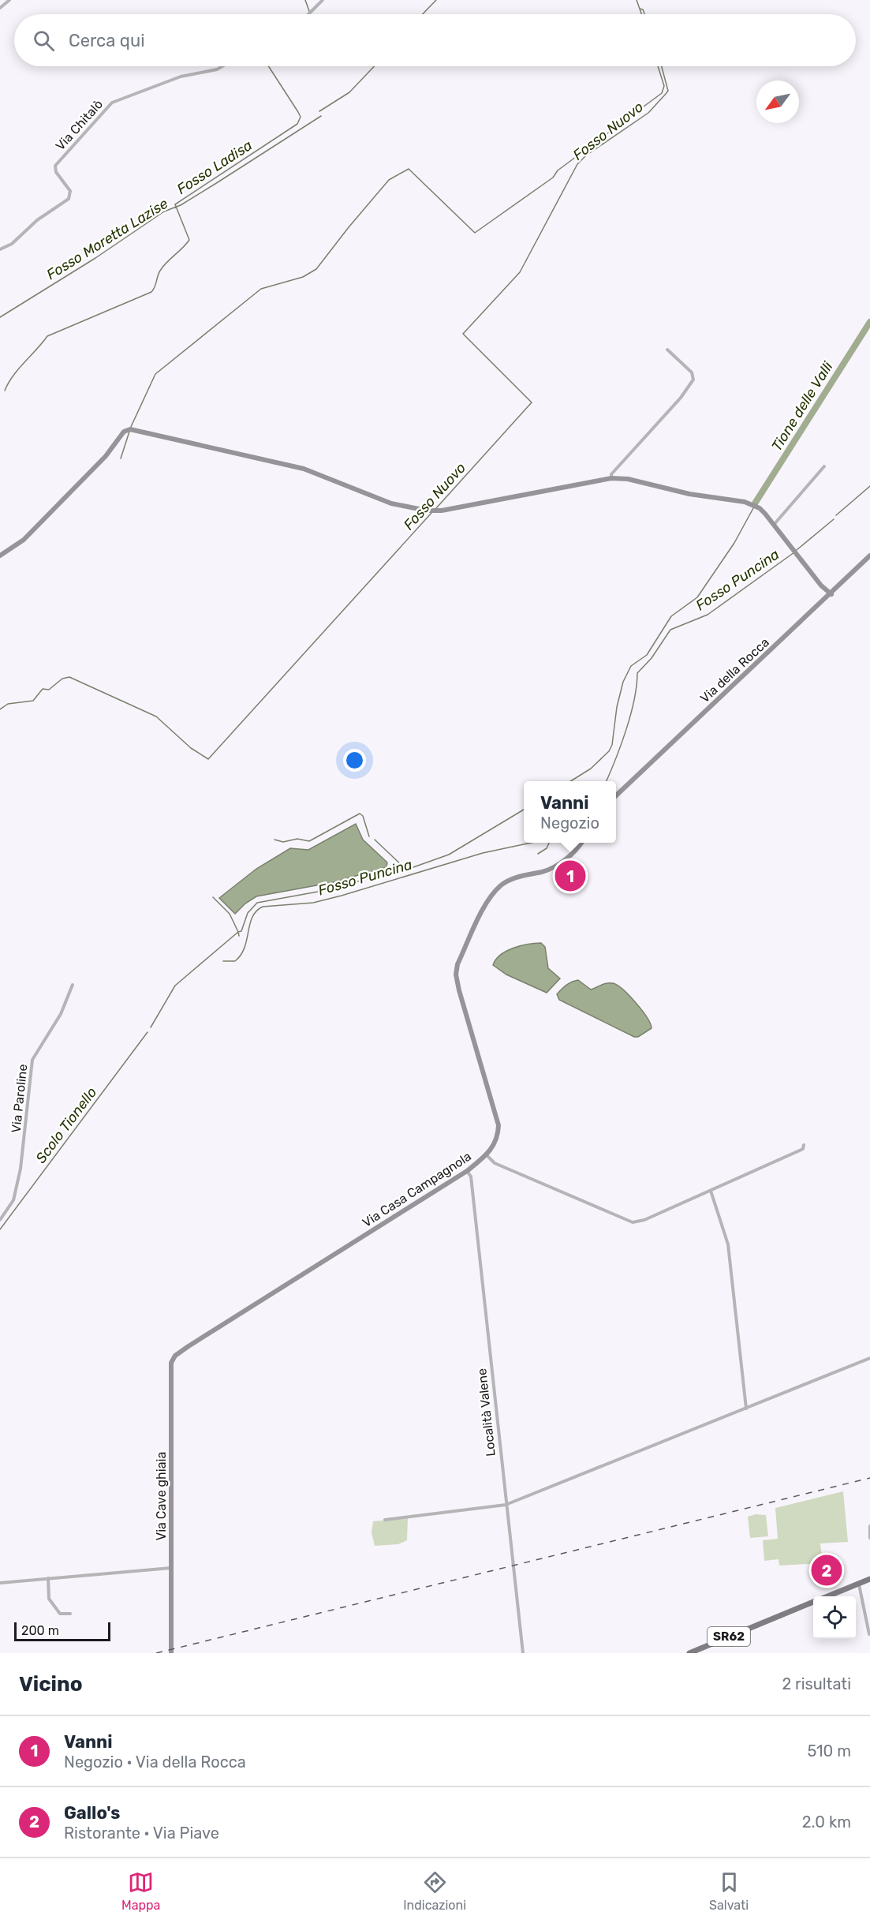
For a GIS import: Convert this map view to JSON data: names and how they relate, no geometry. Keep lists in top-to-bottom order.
{
  "streets": {
    "main road": ["SR62"],
    "street": [
      "Via Chitalò",
      "Via della Rocca",
      "Via Paroline",
      "Via Casa Campagnola",
      "Località Valene",
      "Via Cave ghiaia"
    ]
  },
  "crossings": [
    ["Via Casa Campagnola", "Località Valene"],
    ["Via Casa Campagnola", "Via Cave ghiaia"]
  ],
  "water": [
    "Fosso Nuovo",
    "Fosso Ladisa",
    "Fosso Moretta Lazise",
    "Tione delle Valli",
    "Fosso Puncina",
    "Scolo Tionello"
  ],
  "scale_bar": "200 m",
  "north": "bottom left",
  "page": {
    "search": "Cerca qui",
    "popup": ["Vanni", "Negozio"],
    "pins": ["1", "2"],
    "scale": "200 m",
    "heading": ["Vicino", "2 risultati"],
    "list": [
      {
        "mark": "1",
        "name": "Vanni",
        "note": "Negozio · Via della Rocca",
        "value": "510 m"
      },
      {
        "mark": "2",
        "name": "Gallo's",
        "note": "Ristorante · Via Piave",
        "value": "2.0 km"
      }
    ],
    "nav": ["Mappa", "Indicazioni", "Salvati"]
  }
}
